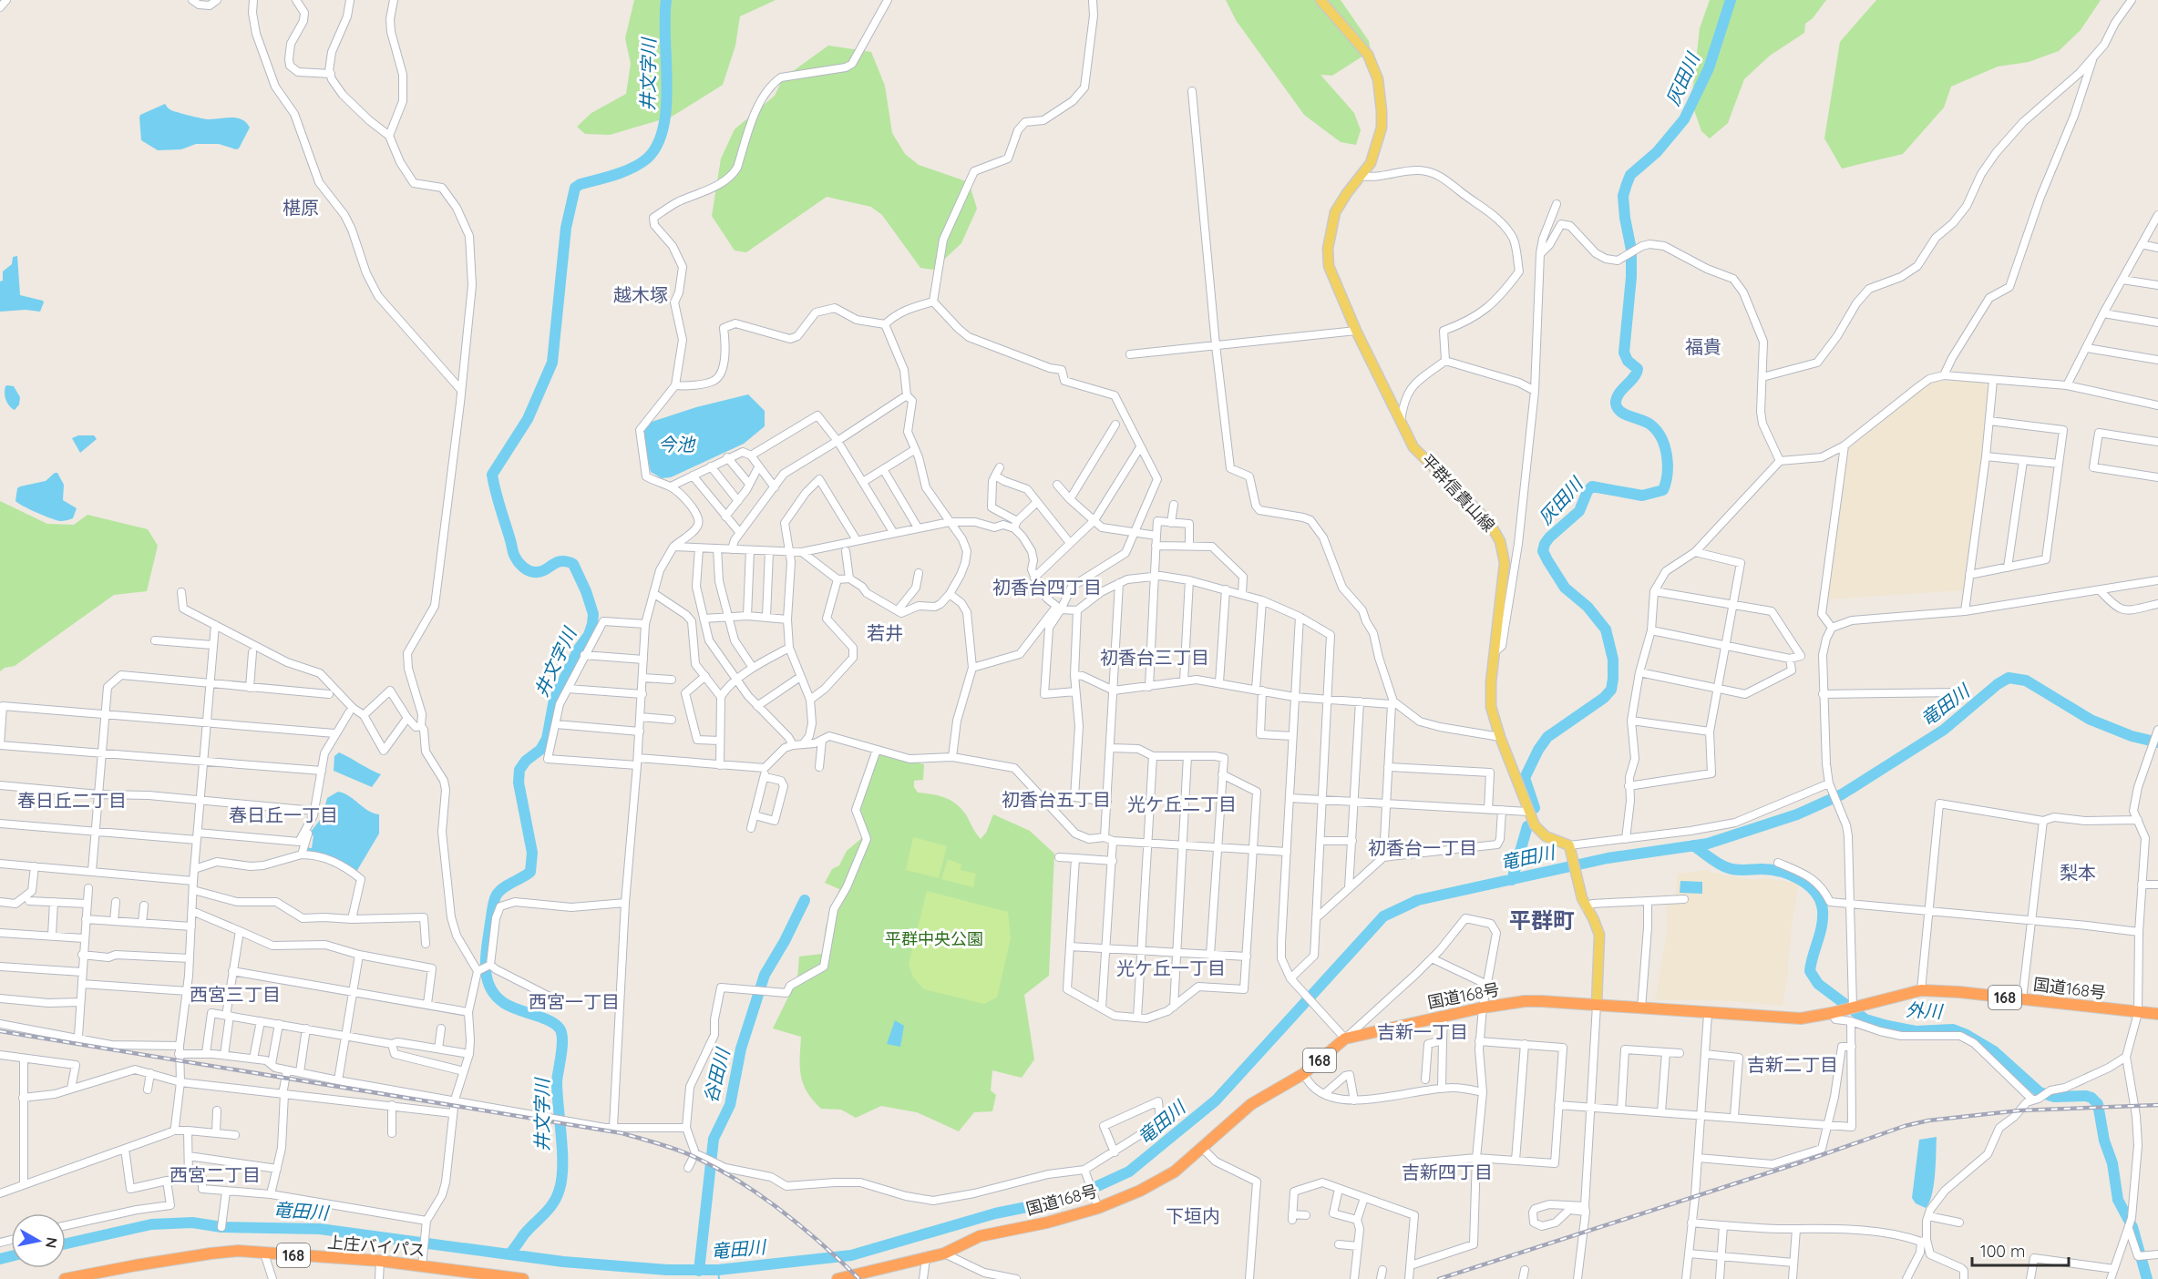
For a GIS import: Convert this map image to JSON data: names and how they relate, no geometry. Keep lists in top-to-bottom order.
{
  "streets": {
    "highway": ["国道168号", "168", "上庄バイパス"],
    "main road": ["平群信貴山線"]
  },
  "districts": [
    "椹原",
    "越木塚",
    "福貴",
    "初香台四丁目",
    "若井",
    "初香台三丁目",
    "初香台五丁目",
    "春日丘二丁目",
    "光ケ丘二丁目",
    "春日丘一丁目",
    "初香台一丁目",
    "梨本",
    "平群町",
    "光ケ丘一丁目",
    "西宮三丁目",
    "西宮一丁目",
    "吉新一丁目",
    "吉新二丁目",
    "吉新四丁目",
    "西宮二丁目",
    "下垣内"
  ],
  "water": [
    "井文字川",
    "灰田川",
    "今池",
    "竜田川",
    "外川",
    "谷田川"
  ],
  "parks": ["平群中央公園"],
  "scale_bar": "100 m",
  "north": "right"
}
